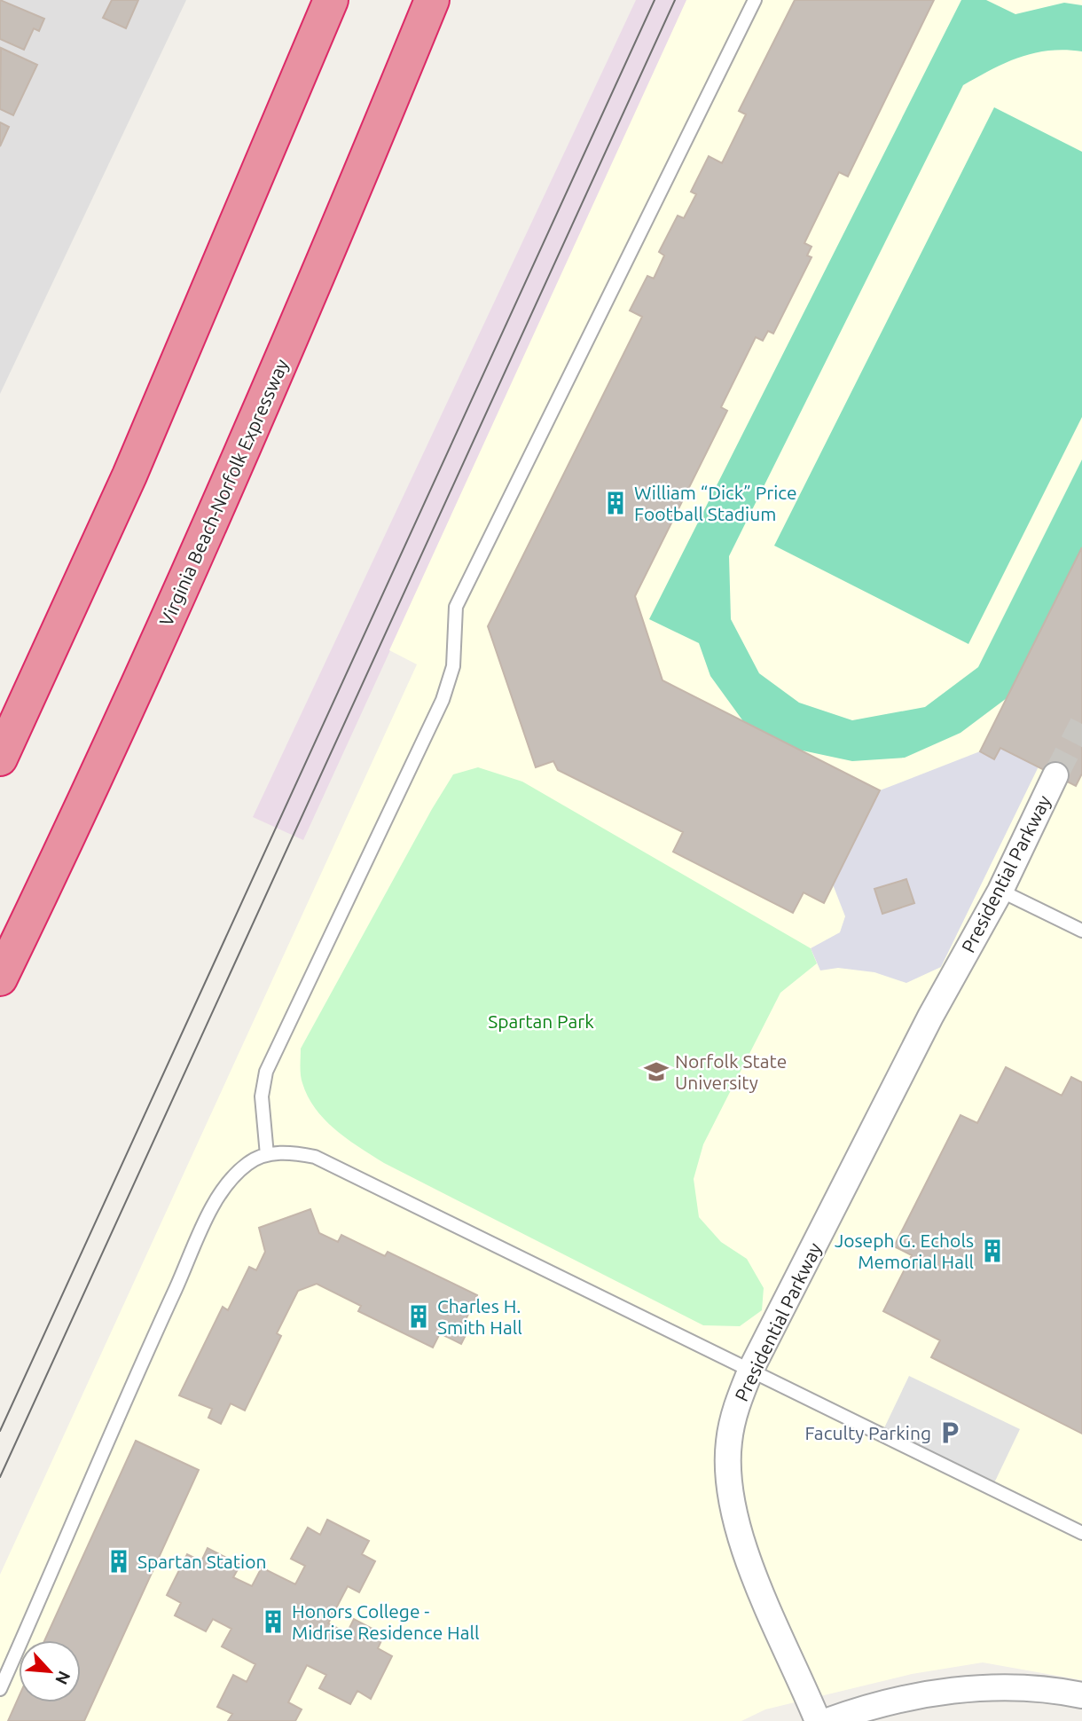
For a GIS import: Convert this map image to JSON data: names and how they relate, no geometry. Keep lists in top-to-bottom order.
{
  "streets": {
    "highway": ["Virginia Beach-Norfolk Expressway"],
    "street": ["Presidential Parkway"]
  },
  "parks": ["Spartan Park"],
  "places": {
    "building": [
      "William “Dick” Price Football Stadium",
      "Joseph G. Echols Memorial Hall",
      "Charles H. Smith Hall",
      "Spartan Station",
      "Honors College - Midrise Residence Hall"
    ],
    "school or university": ["Norfolk State University"],
    "parking": ["Faculty Parking"]
  },
  "north": "bottom right"
}
